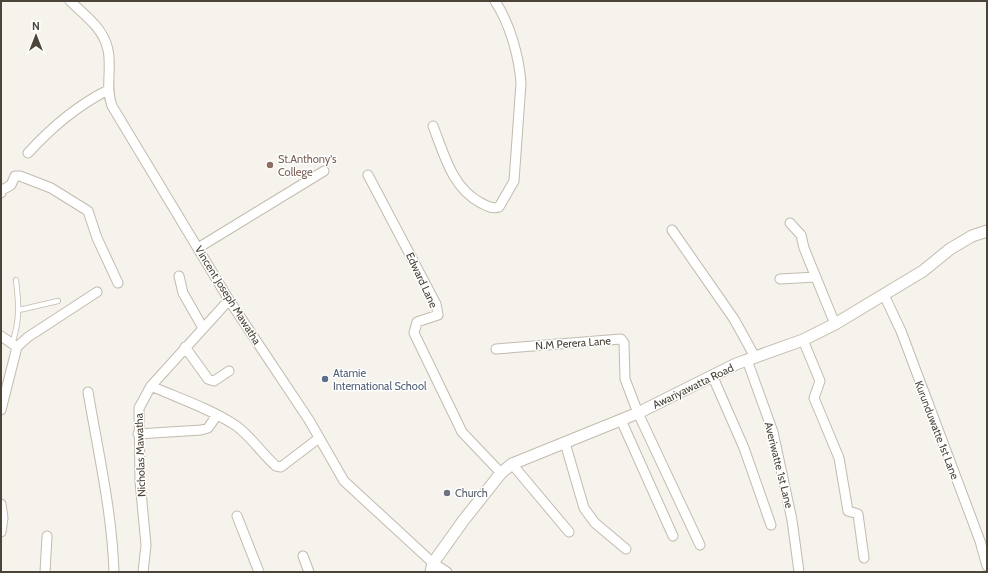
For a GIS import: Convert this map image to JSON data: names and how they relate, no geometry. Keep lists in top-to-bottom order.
{
  "streets": {
    "street": [
      "Edward Lane",
      "Vincent Joseph Mawatha",
      "N.M Perera Lane",
      "Awariyawatta Road",
      "Kurunduwatte 1st Lane",
      "Nicholas Mawatha",
      "Averiwatte 1st Lane"
    ]
  },
  "crossings": [
    ["Edward Lane", "Awariyawatta Road"],
    ["Vincent Joseph Mawatha", "Awariyawatta Road"],
    ["Vincent Joseph Mawatha", "Nicholas Mawatha"],
    ["N.M Perera Lane", "Awariyawatta Road"],
    ["Awariyawatta Road", "Kurunduwatte 1st Lane"],
    ["Awariyawatta Road", "Averiwatte 1st Lane"]
  ],
  "places": ["St.Anthony's College", "Atamie International School", "Church"],
  "north": "top"
}
